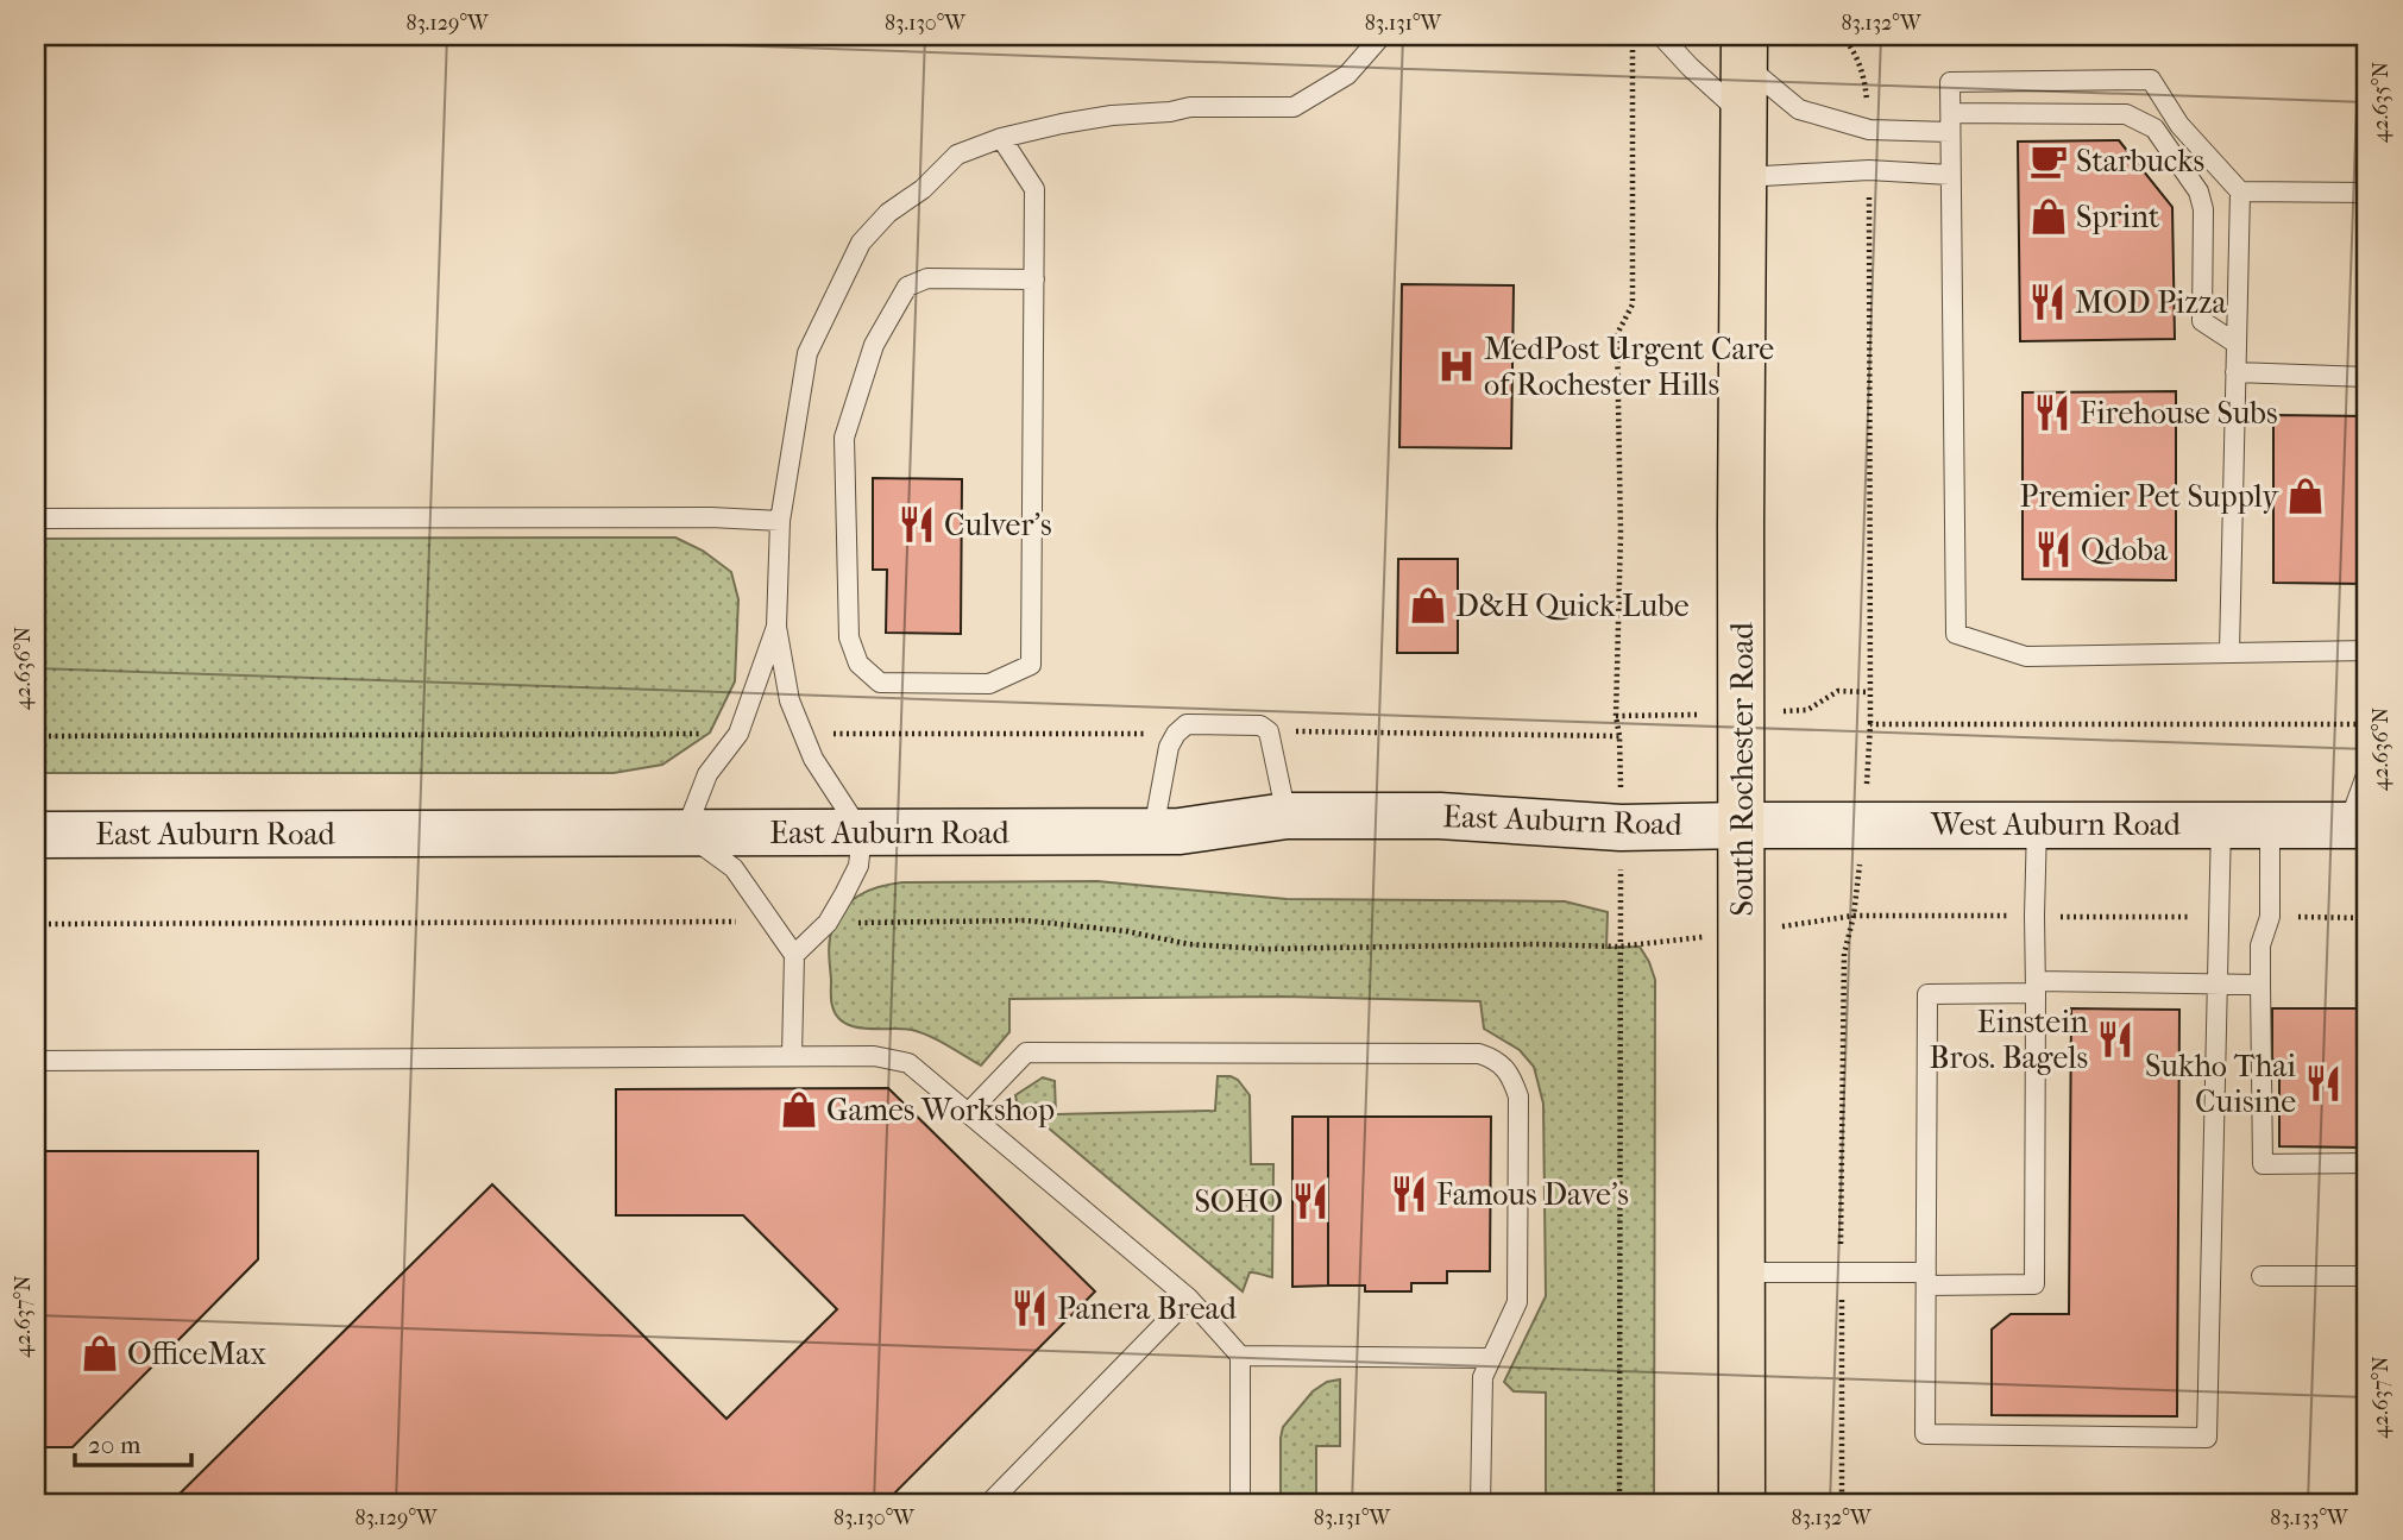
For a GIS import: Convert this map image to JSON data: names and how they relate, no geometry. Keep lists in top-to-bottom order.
{
  "streets": {
    "main road": ["South Rochester Road", "East Auburn Road", "West Auburn Road"]
  },
  "crossings": [
    ["South Rochester Road", "East Auburn Road"],
    ["South Rochester Road", "West Auburn Road"],
    ["East Auburn Road", "West Auburn Road"]
  ],
  "places": {
    "cafe": ["Starbucks"],
    "shop": [
      "Sprint",
      "Premier Pet Supply",
      "D&H Quick Lube",
      "Games Workshop",
      "OfficeMax"
    ],
    "restaurant": [
      "MOD Pizza",
      "Firehouse Subs",
      "Culver's",
      "Qdoba",
      "Einstein Bros. Bagels",
      "Sukho Thai Cuisine",
      "Famous Dave's",
      "SOHO",
      "Panera Bread"
    ],
    "hospital": ["MedPost Urgent Care of Rochester Hills"]
  },
  "scale_bar": "20 m",
  "coordinates": [
    "83.129°W",
    "83.130°W",
    "83.131°W",
    "83.132°W",
    "42.635°N",
    "42.636°N",
    "42.637°N",
    "83.133°W"
  ]
}
